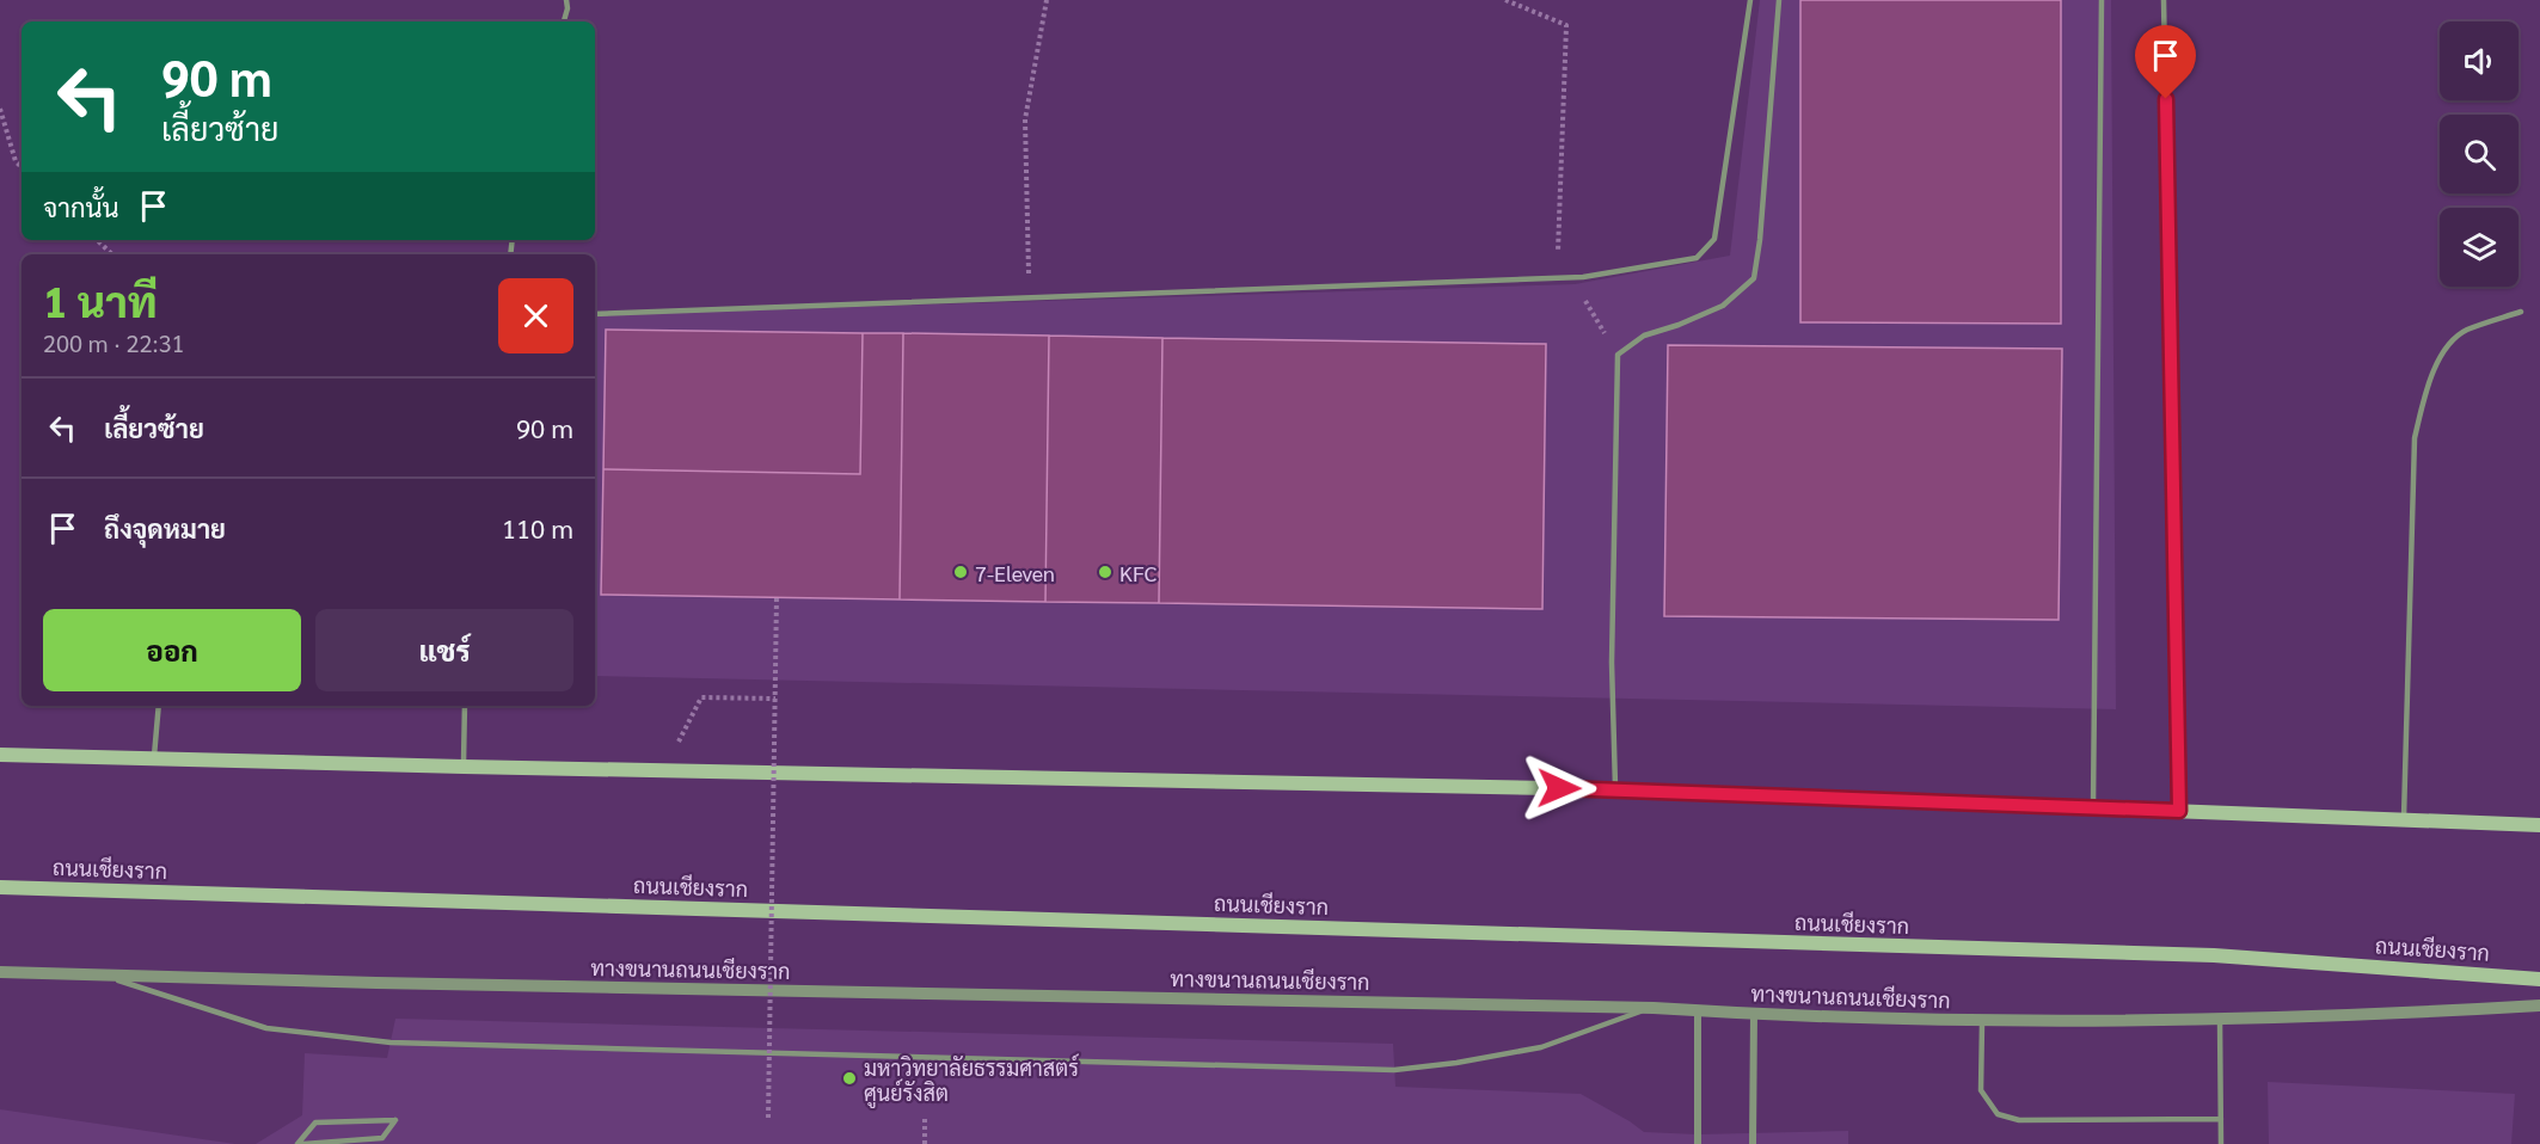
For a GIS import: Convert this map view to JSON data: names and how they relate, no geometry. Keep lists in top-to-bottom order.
{
  "streets": {
    "main road": ["ถนนเชียงราก"],
    "street": ["ทางขนานถนนเชียงราก"]
  },
  "places": ["7-Eleven", "KFC", "มหาวิทยาลัยธรรมศาสตร์ ศูนย์รังสิต"],
  "page": {
    "turn": ["90 m", "เลี้ยวซ้าย"],
    "then": "จากนั้น",
    "heading": ["1 นาที", "200 m · 22:31"],
    "list": [
      {
        "name": "เลี้ยวซ้าย",
        "value": "90 m"
      },
      {
        "name": "ถึงจุดหมาย",
        "value": "110 m"
      }
    ],
    "buttons": ["ออก", "แชร์"]
  }
}
